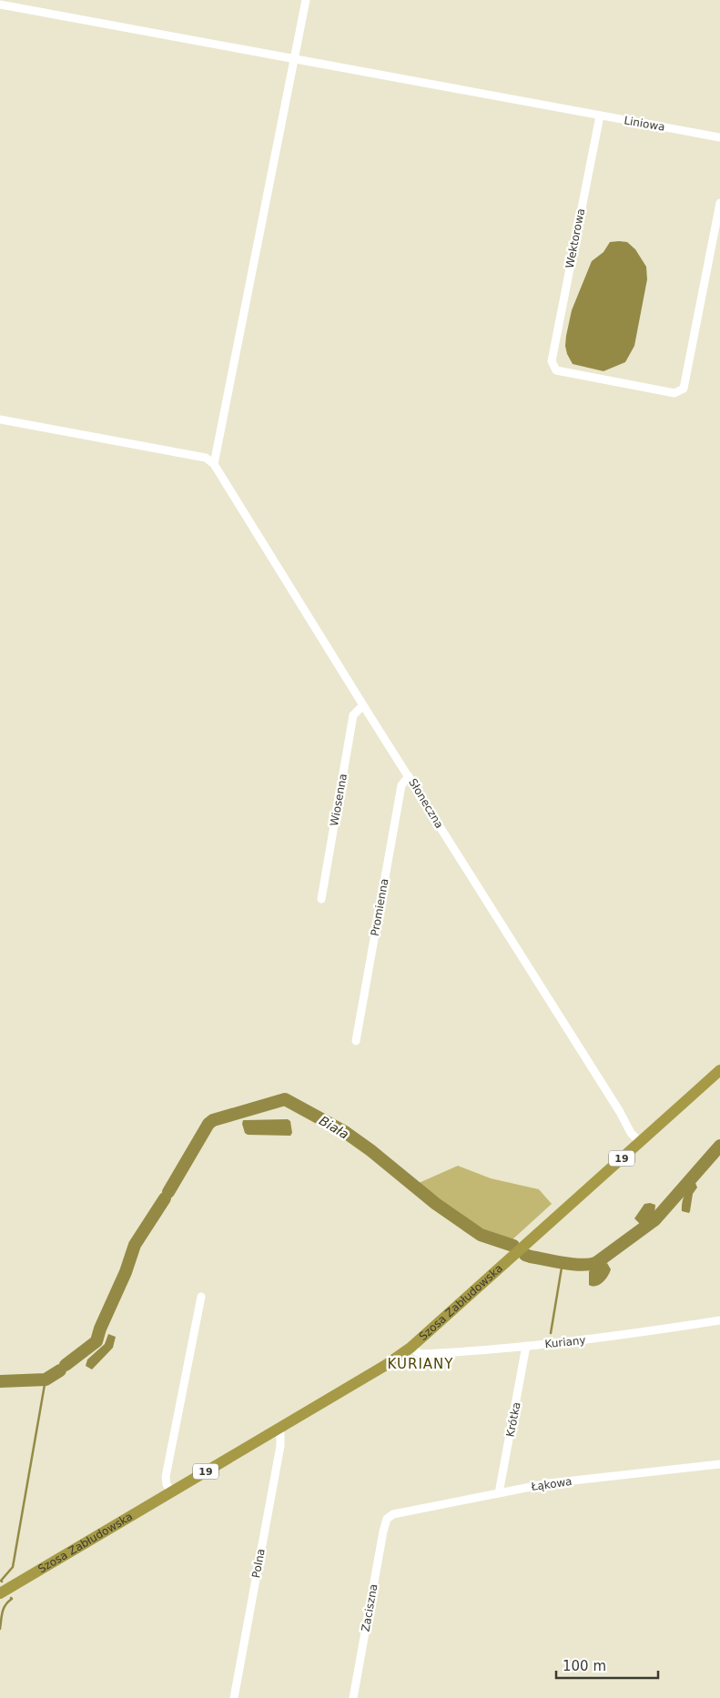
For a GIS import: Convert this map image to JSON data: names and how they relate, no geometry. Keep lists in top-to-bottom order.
{
  "streets": {
    "highway": ["19", "Szosa Zabłudowska"],
    "street": [
      "Liniowa",
      "Wektorowa",
      "Wiosenna",
      "Słoneczna",
      "Promienna",
      "Kuriany",
      "Krótka",
      "Łąkowa",
      "Polna",
      "Zaciszna"
    ]
  },
  "crossings": [
    ["Liniowa", "Wektorowa"],
    ["Wiosenna", "Słoneczna"],
    ["Słoneczna", "Promienna"],
    ["Słoneczna", "Szosa Zabłudowska"],
    ["Szosa Zabłudowska", "Kuriany"],
    ["Szosa Zabłudowska", "Polna"],
    ["Kuriany", "Krótka"],
    ["Krótka", "Łąkowa"],
    ["Łąkowa", "Zaciszna"]
  ],
  "districts": ["KURIANY"],
  "water": ["Biała"],
  "scale_bar": "100 m"
}
